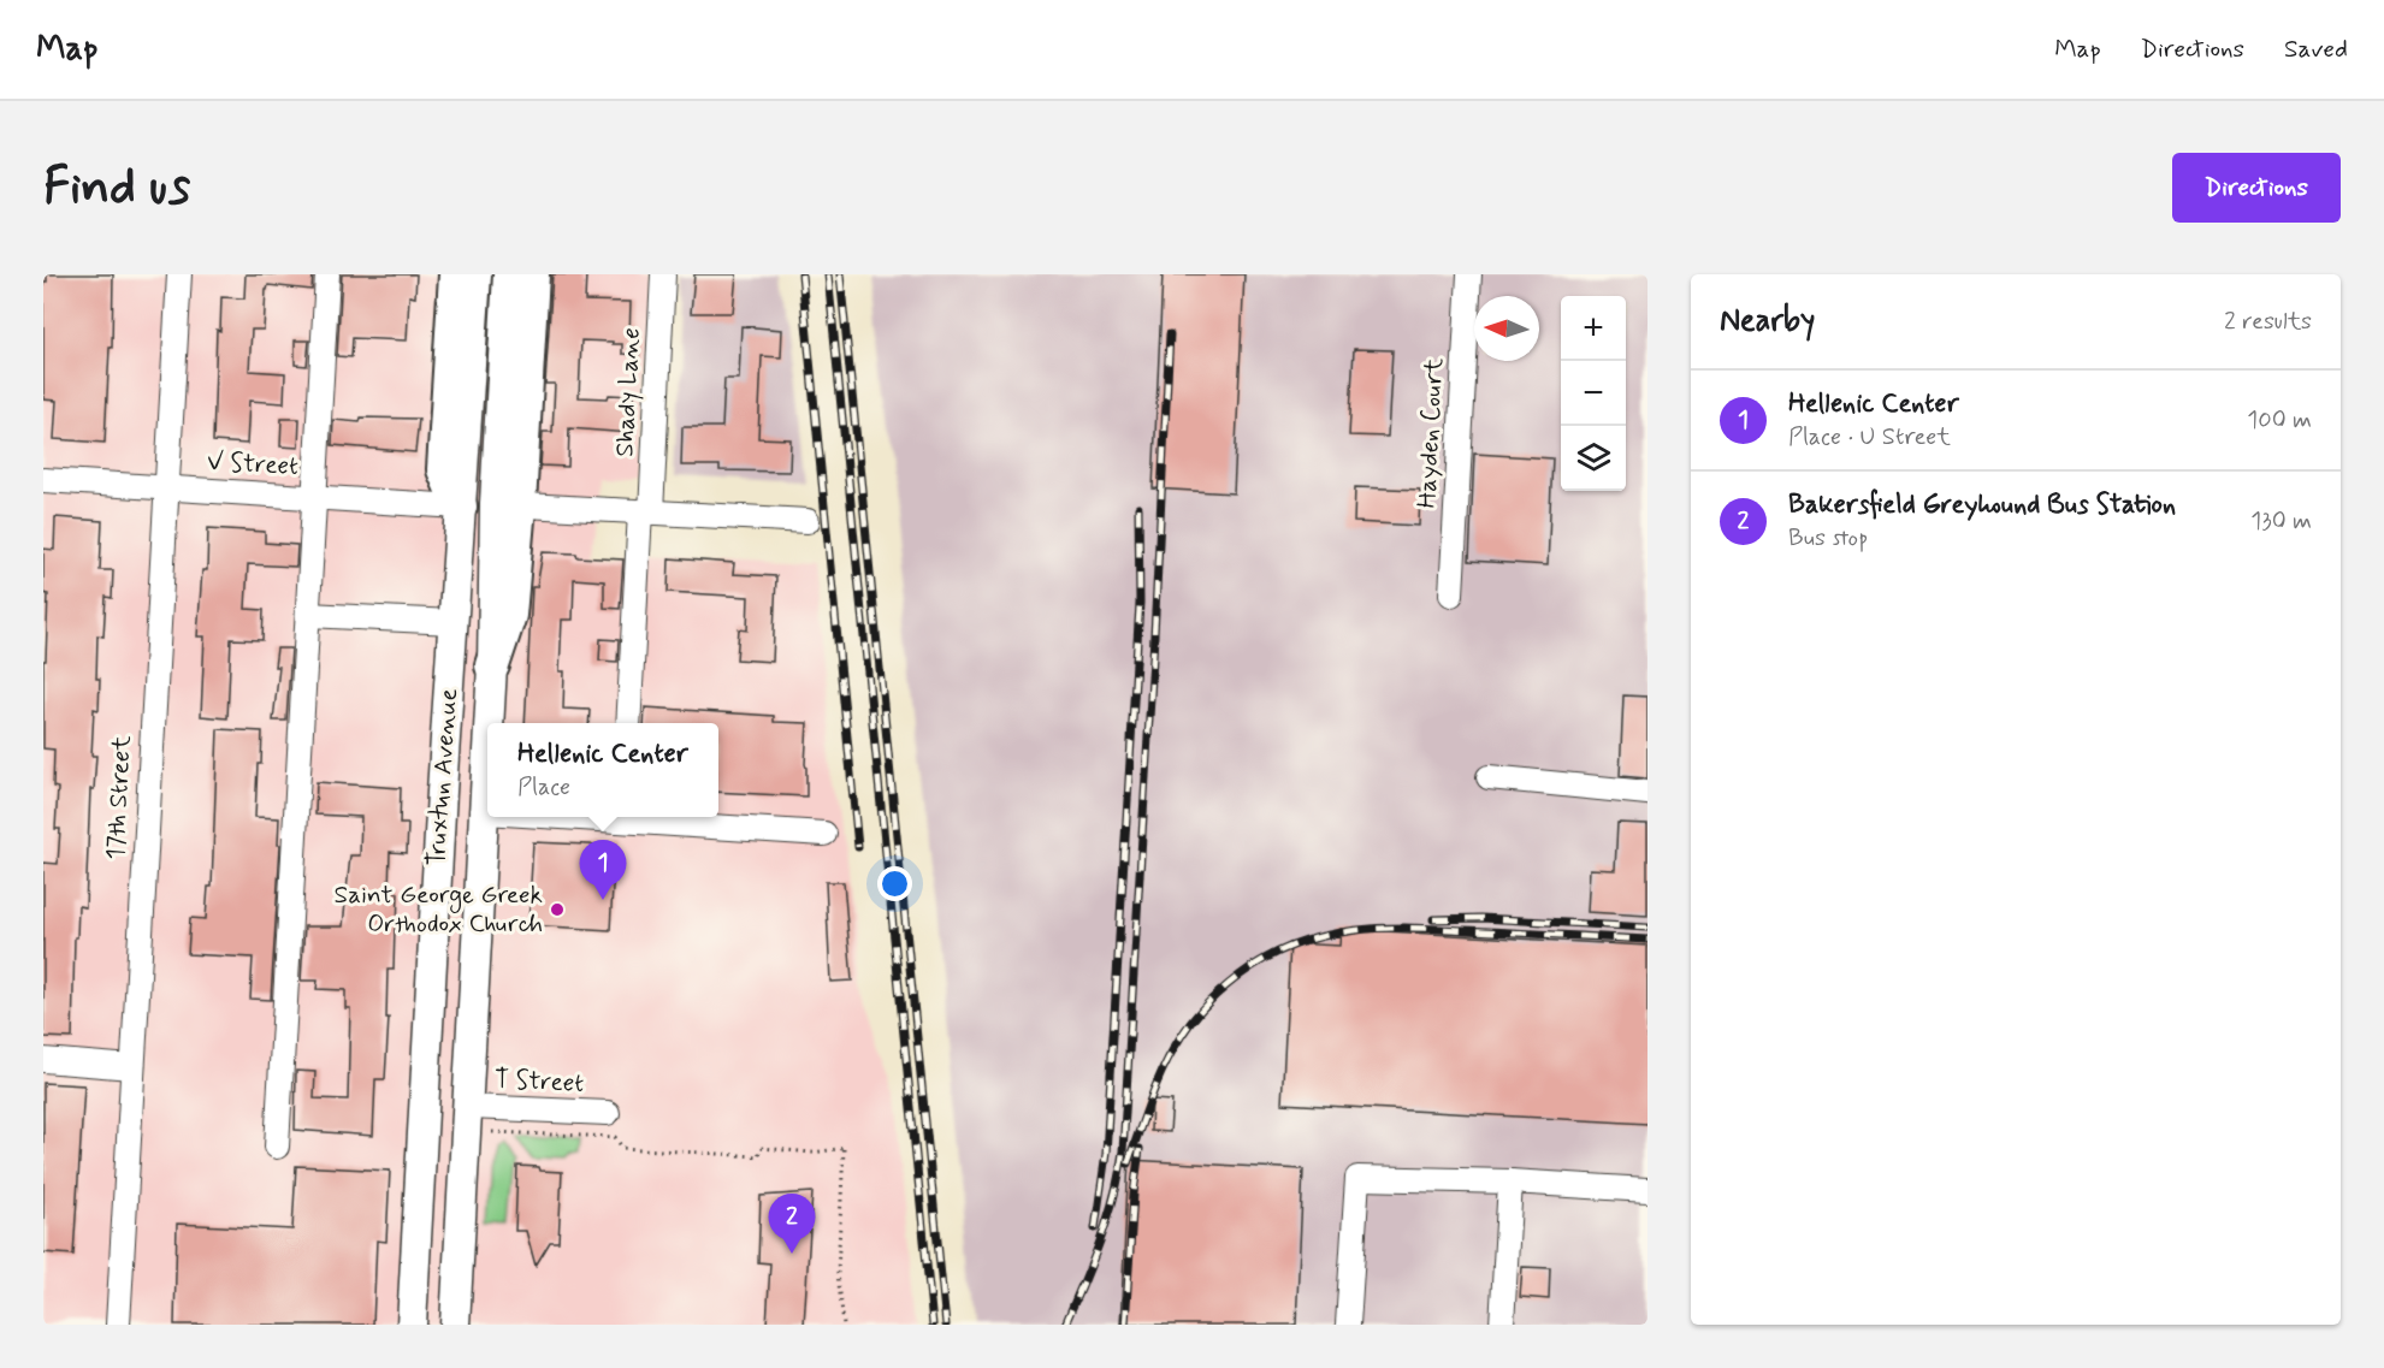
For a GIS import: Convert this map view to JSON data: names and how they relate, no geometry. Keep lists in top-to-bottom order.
{
  "streets": {
    "main road": ["Truxtun Avenue"],
    "street": [
      "Shady Lane",
      "Hayden Court",
      "V Street",
      "17th Street",
      "T Street"
    ]
  },
  "crossings": [
    ["V Street", "Truxtun Avenue"],
    ["V Street", "17th Street"],
    ["Truxtun Avenue", "T Street"]
  ],
  "places": ["Saint George Greek Orthodox Church"],
  "north": "left",
  "page": {
    "header": "Map",
    "nav": ["Map", "Directions", "Saved"],
    "buttons": "Directions",
    "title": "Find us",
    "heading": ["Nearby", "2 results"],
    "map_buttons": ["+", "−"],
    "list": [
      {
        "mark": "1",
        "name": "Hellenic Center",
        "note": "Place · U Street",
        "value": "100 m"
      },
      {
        "mark": "2",
        "name": "Bakersfield Greyhound Bus Station",
        "note": "Bus stop",
        "value": "130 m"
      }
    ],
    "popup": ["Hellenic Center", "Place"],
    "pins": ["1", "2"]
  }
}
